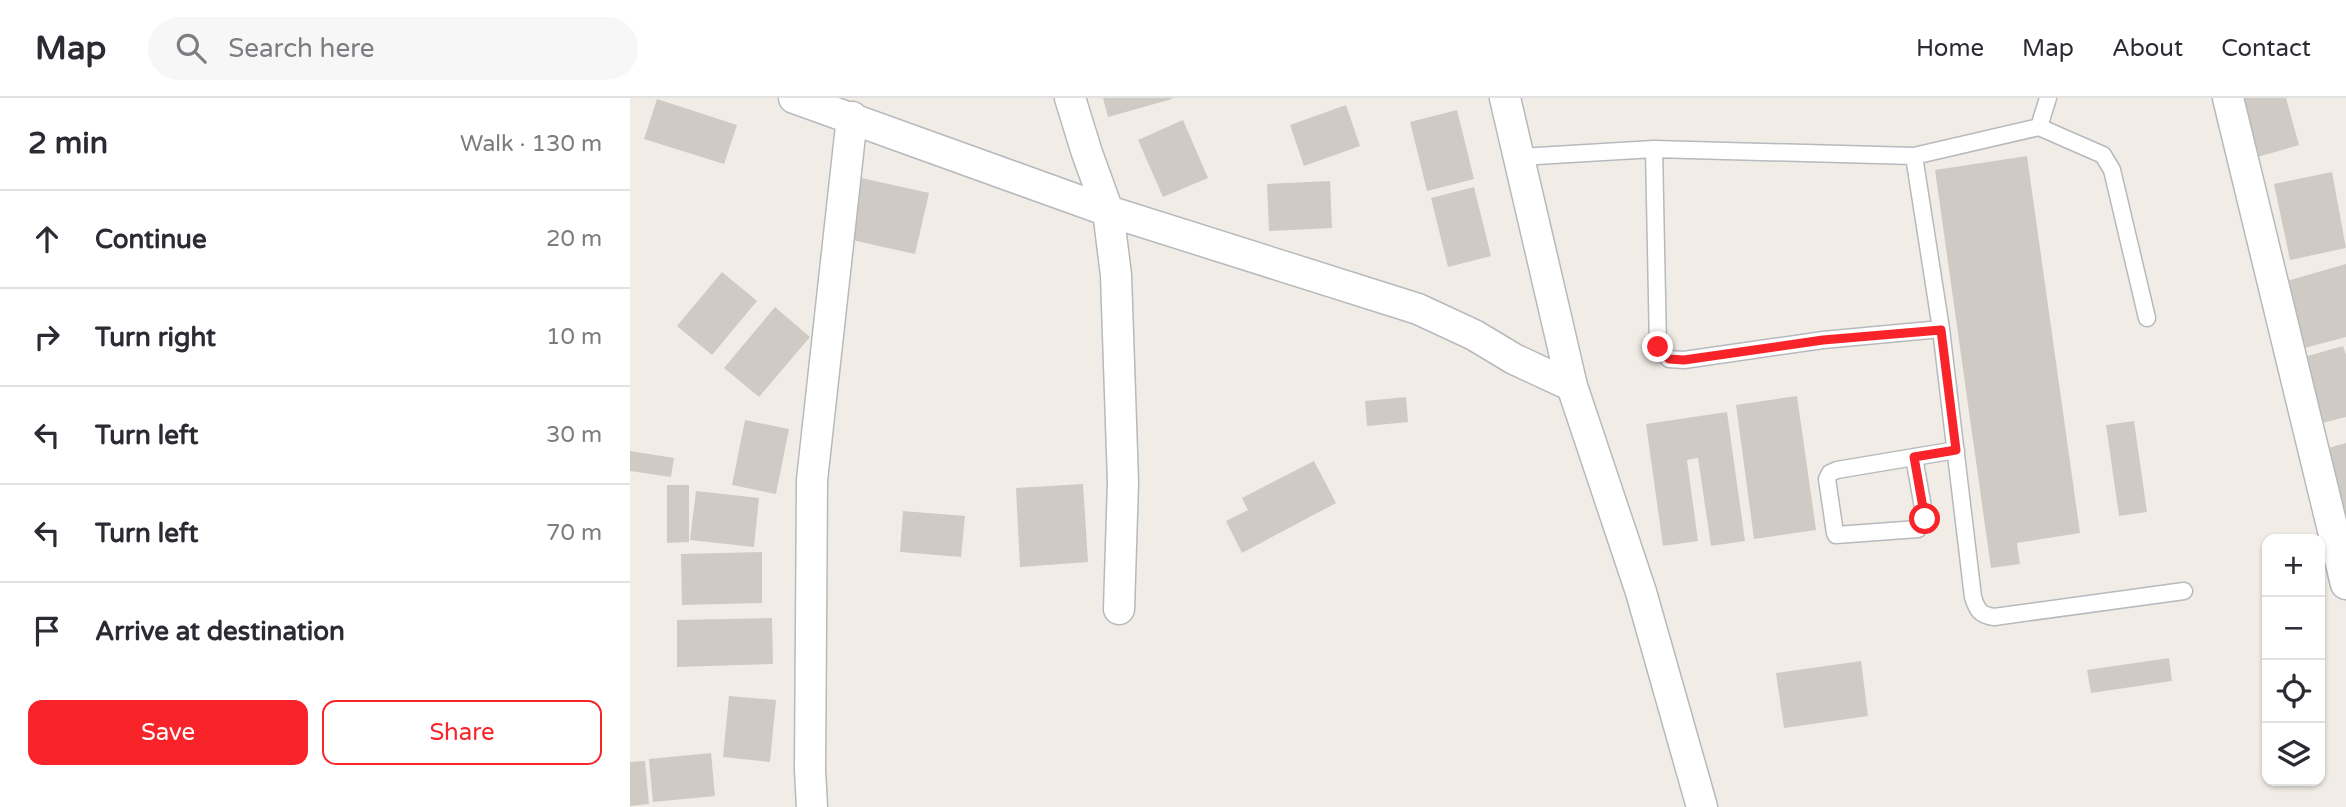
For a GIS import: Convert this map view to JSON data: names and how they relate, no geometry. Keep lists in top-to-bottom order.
{
  "page": {
    "header": "Map",
    "search": "Search here",
    "nav": [
      "Home",
      "Map",
      "About",
      "Contact"
    ],
    "heading": ["2 min", "Walk · 130 m"],
    "list": [
      ["Continue", "20 m"],
      ["Turn right", "10 m"],
      ["Turn left", "30 m"],
      ["Turn left", "70 m"],
      "Arrive at destination"
    ],
    "map_buttons": ["+", "−"],
    "buttons": ["Save", "Share"]
  }
}
